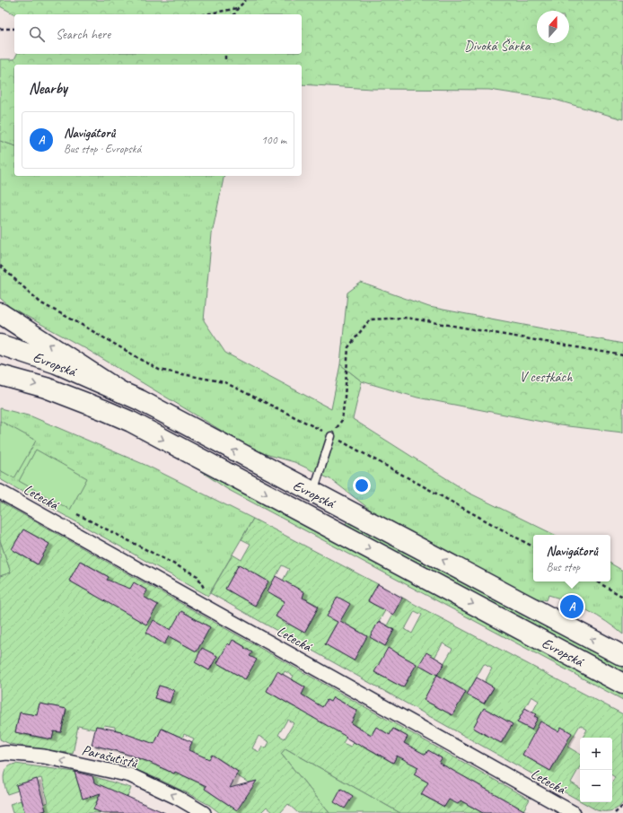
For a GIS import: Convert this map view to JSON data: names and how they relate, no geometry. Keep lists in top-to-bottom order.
{
  "streets": {
    "main road": ["Evropská"],
    "street": ["Letecká", "Parašutistů"]
  },
  "one_way": ["Parašutistů"],
  "parks": ["Divoká Šárka", "V cestkách"],
  "north": "top",
  "page": {
    "search": "Search here",
    "heading": "Nearby",
    "list": [
      {
        "mark": "A",
        "name": "Navigátorů",
        "note": "Bus stop · Evropská",
        "value": "100 m"
      }
    ],
    "popup": ["Navigátorů", "Bus stop"],
    "pins": "A",
    "map_buttons": ["+", "−"]
  }
}
